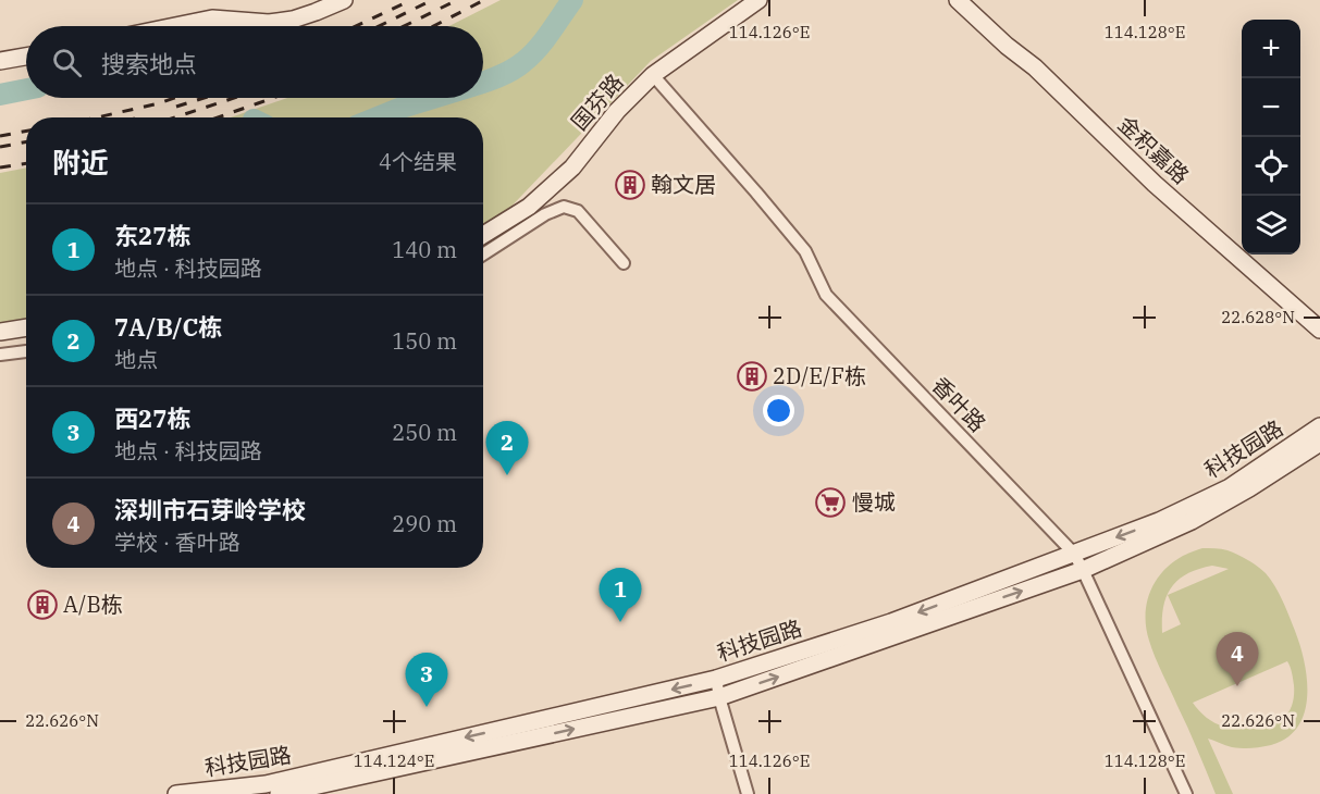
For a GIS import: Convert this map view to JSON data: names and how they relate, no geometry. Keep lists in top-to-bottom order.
{
  "streets": {
    "main road": ["国芬路", "金积嘉路", "科技园路"],
    "street": ["香叶路"]
  },
  "crossings": [
    ["国芬路", "香叶路"],
    ["香叶路", "科技园路"]
  ],
  "places": {
    "building": ["翰文居", "2D/E/F栋", "A/B栋"],
    "supermarket": ["慢城"]
  },
  "page": {
    "map_buttons": ["+", "−"],
    "search": "搜索地点",
    "heading": ["附近", "4个结果"],
    "list": [
      {
        "mark": "1",
        "name": "东27栋",
        "note": "地点 · 科技园路",
        "value": "140 m"
      },
      {
        "mark": "2",
        "name": "7A/B/C栋",
        "note": "地点",
        "value": "150 m"
      },
      {
        "mark": "3",
        "name": "西27栋",
        "note": "地点 · 科技园路",
        "value": "250 m"
      },
      {
        "mark": "4",
        "name": "深圳市石芽岭学校",
        "note": "学校 · 香叶路",
        "value": "290 m"
      }
    ],
    "pins": [
      "2",
      "1",
      "4",
      "3"
    ]
  },
  "coordinates": [
    "114.126°E",
    "114.128°E",
    "22.628°N",
    "22.626°N",
    "114.124°E"
  ]
}
